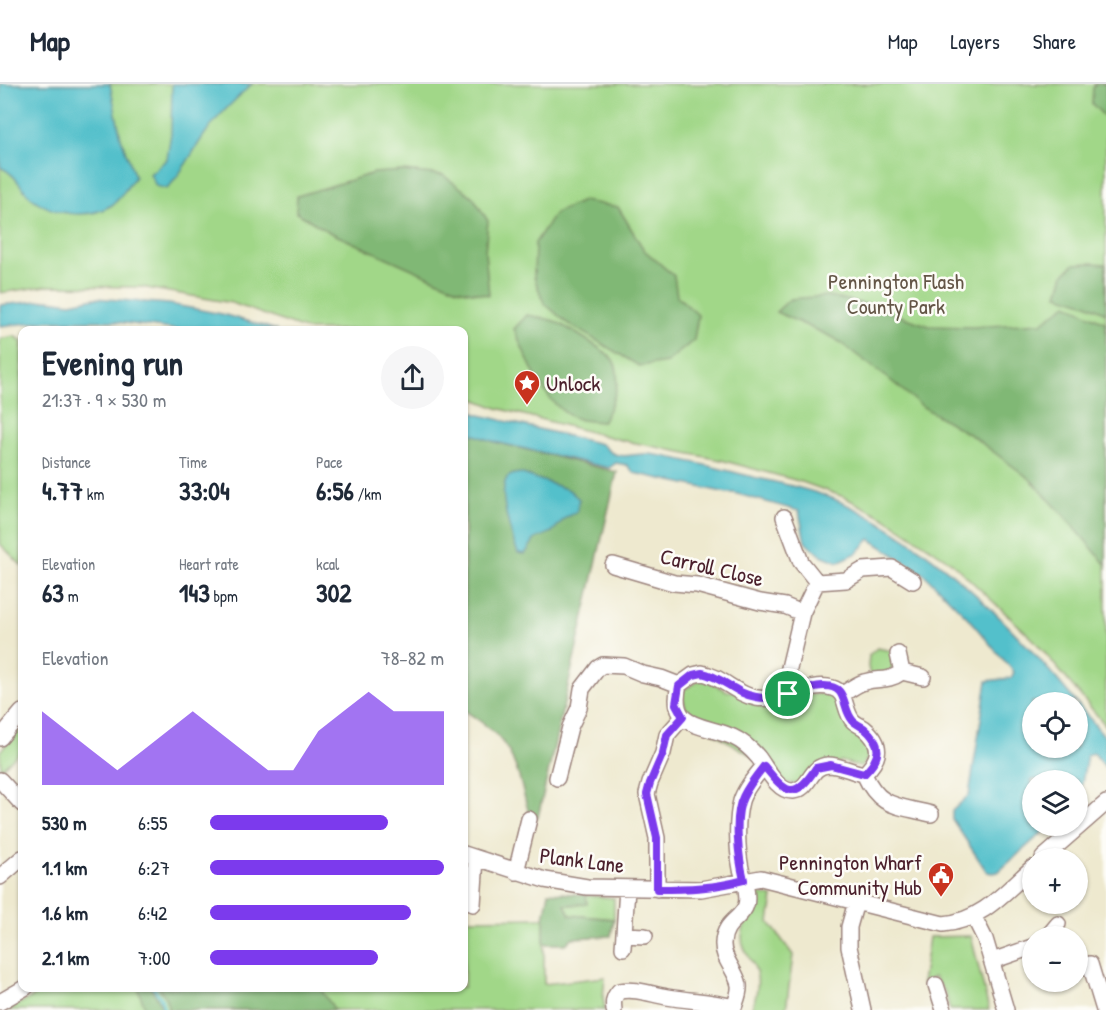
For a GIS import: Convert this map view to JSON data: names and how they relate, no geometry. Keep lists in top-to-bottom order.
{
  "streets": {
    "street": ["Carroll Close", "Plank Lane"]
  },
  "parks": ["Pennington Flash County Park"],
  "places": {
    "place": ["Unlock"],
    "public building": ["Pennington Wharf Community Hub"]
  },
  "page": {
    "header": "Map",
    "nav": ["Map", "Layers", "Share"],
    "heading": ["Evening run", "21:37 · 9 × 530 m"],
    "stats": [
      ["Distance", "4.77 km"],
      ["Time", "33:04"],
      ["Pace", "6:56 /km"],
      ["Elevation", "63 m"],
      ["Heart rate", "143 bpm"],
      ["kcal", "302"]
    ],
    "chart": ["Elevation", "78–82 m"],
    "map_buttons": ["+", "−"],
    "list": [
      {
        "name": "530 m",
        "note": "6:55"
      },
      {
        "name": "1.1 km",
        "note": "6:27"
      },
      {
        "name": "1.6 km",
        "note": "6:42"
      },
      {
        "name": "2.1 km",
        "note": "7:00"
      }
    ]
  }
}
